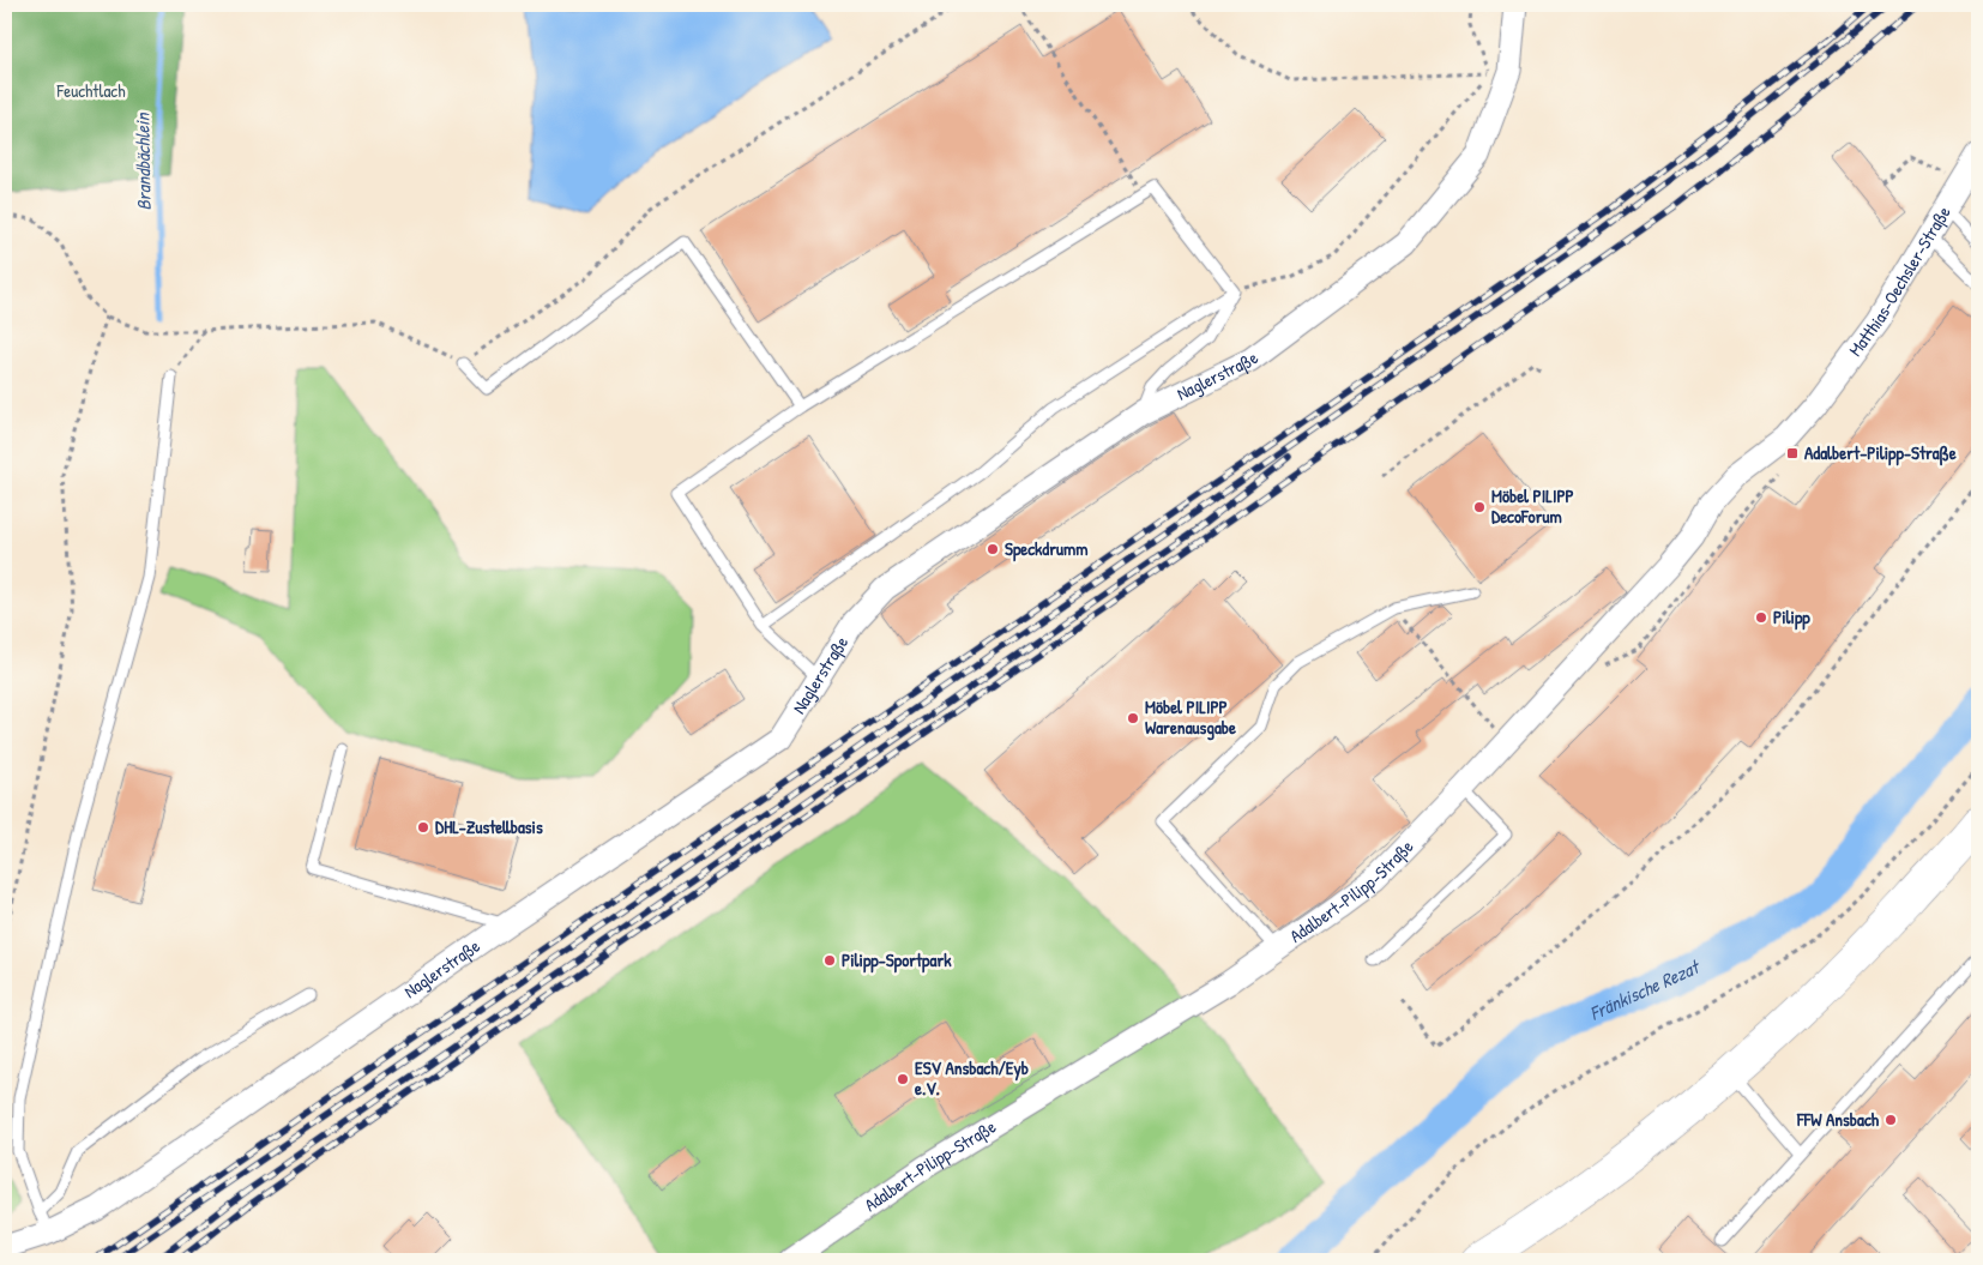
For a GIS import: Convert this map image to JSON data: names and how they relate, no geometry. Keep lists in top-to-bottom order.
{
  "streets": {
    "street": ["Matthias-Oechsler-Straße", "Naglerstraße", "Adalbert-Pilipp-Straße"]
  },
  "crossings": [
    ["Matthias-Oechsler-Straße", "Adalbert-Pilipp-Straße"]
  ],
  "water": ["Brandbächlein", "Fränkische Rezat"],
  "parks": ["Feuchtlach"],
  "places": {
    "transit": ["Adalbert-Pilipp-Straße"],
    "other": [
      "Möbel PILIPP DecoForum",
      "Speckdrumm",
      "Pilipp",
      "Möbel PILIPP Warenausgabe",
      "DHL-Zustellbasis",
      "Pilipp-Sportpark",
      "ESV Ansbach/Eyb e.V.",
      "FFW Ansbach"
    ]
  }
}
